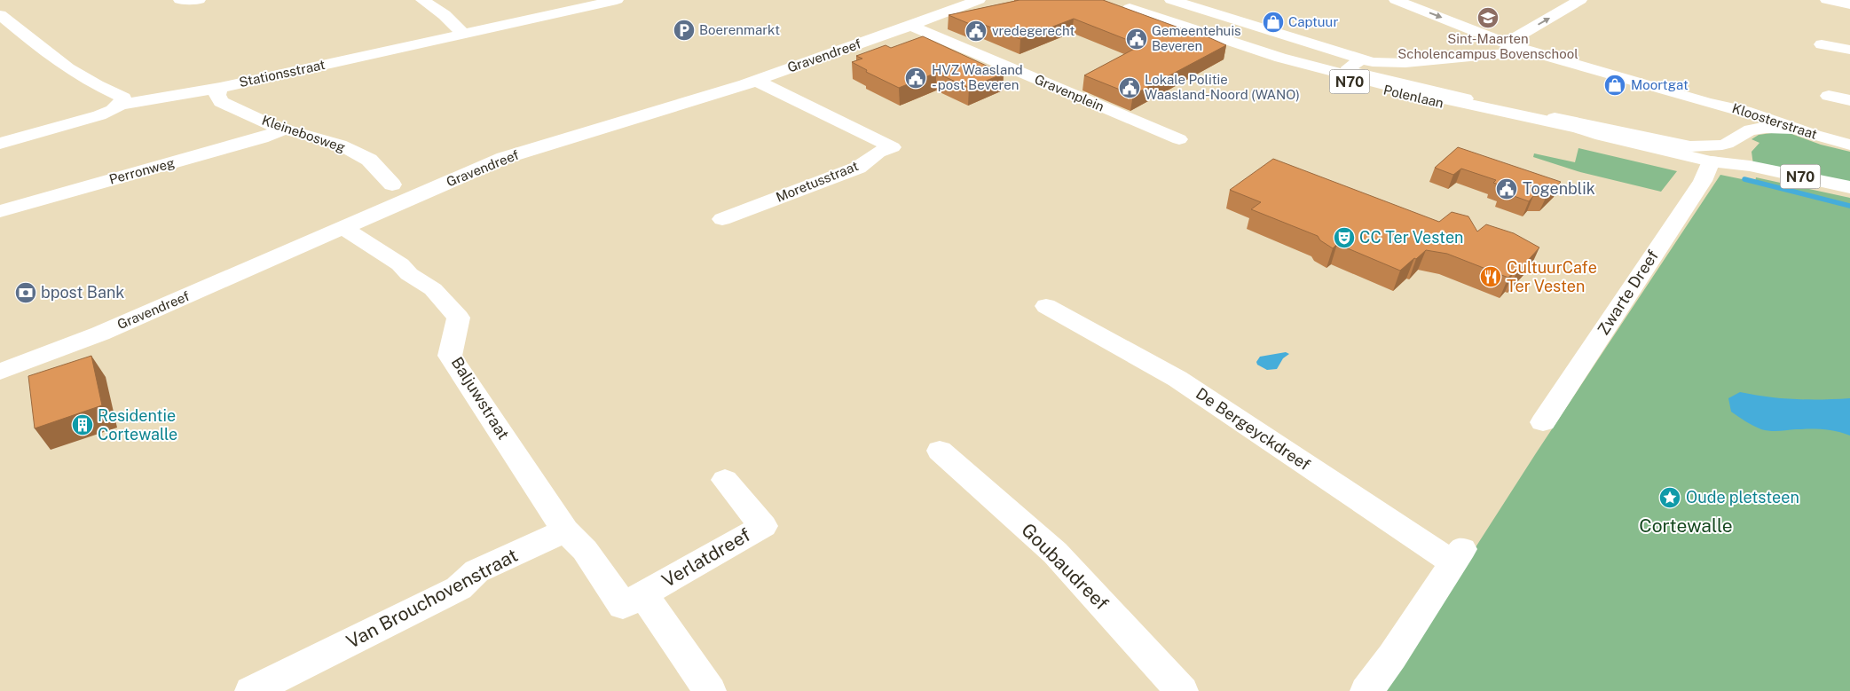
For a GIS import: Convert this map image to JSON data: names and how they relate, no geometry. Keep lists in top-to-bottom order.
{
  "streets": {
    "street": [
      "Gravendreef",
      "Stationsstraat",
      "N70",
      "Gravenplein",
      "Polenlaan",
      "Kloosterstraat",
      "Kleinebosweg",
      "Perronweg",
      "Moretusstraat",
      "Zwarte Dreef",
      "Baljuwstraat",
      "De Bergeyckdreef",
      "Verlatdreef",
      "Goubaudreef",
      "Van Brouchovenstraat"
    ]
  },
  "crossings": [
    ["Gravendreef", "Gravenplein"],
    ["Gravendreef", "Moretusstraat"],
    ["Gravendreef", "Baljuwstraat"],
    ["Stationsstraat", "Kleinebosweg"],
    ["N70", "Polenlaan"],
    ["N70", "Zwarte Dreef"],
    ["Polenlaan", "Kloosterstraat"],
    ["Polenlaan", "Zwarte Dreef"],
    ["Kleinebosweg", "Perronweg"],
    ["Baljuwstraat", "Verlatdreef"],
    ["Baljuwstraat", "Van Brouchovenstraat"],
    ["Verlatdreef", "Van Brouchovenstraat"]
  ],
  "parks": ["Cortewalle"],
  "places": {
    "school or university": ["Sint-Maarten Scholencampus Bovenschool"],
    "shop": ["Captuur", "Moortgat"],
    "parking": ["Boerenmarkt"],
    "public building": [
      "vredegerecht",
      "Gemeentehuis Beveren",
      "HVZ Waasland - post Beveren",
      "Lokale Politie Waasland-Noord (WANO)",
      "Togenblik"
    ],
    "theatre": ["CC Ter Vesten"],
    "restaurant": ["CultuurCafe Ter Vesten"],
    "bank": ["bpost Bank"],
    "building": ["Residentie Cortewalle"],
    "place": ["Oude pletsteen"]
  }
}
